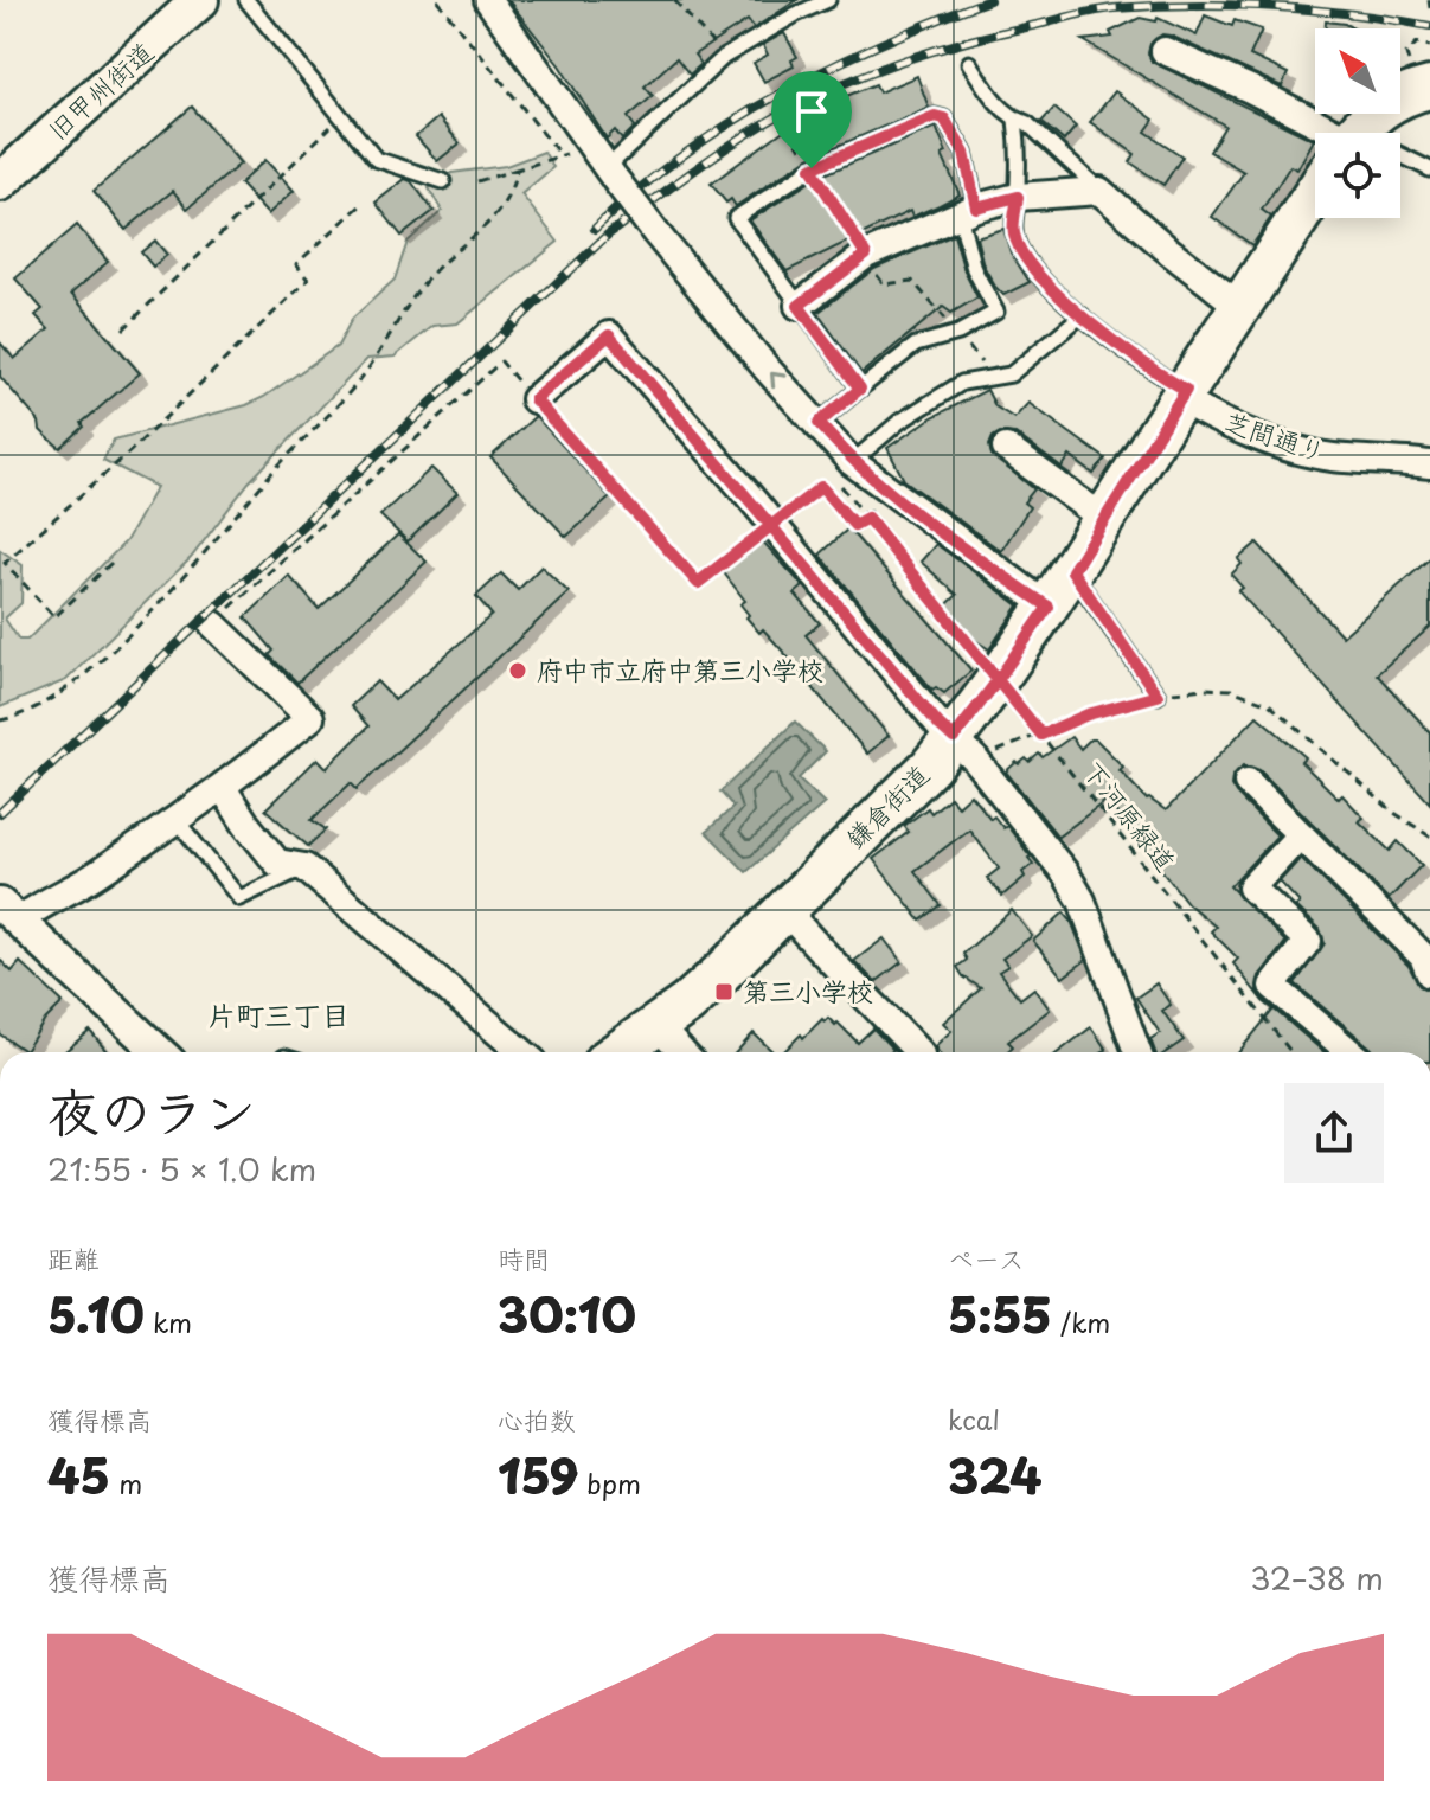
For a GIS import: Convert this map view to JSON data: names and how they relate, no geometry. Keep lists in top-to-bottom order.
{
  "streets": {
    "main road": ["旧甲州街道", "鎌倉街道"],
    "street": ["芝間通り"],
    "path": ["下河原緑道"]
  },
  "crossings": [
    ["芝間通り", "鎌倉街道"],
    ["鎌倉街道", "下河原緑道"]
  ],
  "districts": ["片町三丁目"],
  "places": {
    "other": ["府中市立府中第三小学校"],
    "transit": ["第三小学校"]
  },
  "north": "top left",
  "page": {
    "heading": ["夜のラン", "21:55 · 5 × 1.0 km"],
    "stats": [
      ["距離", "5.10 km"],
      ["時間", "30:10"],
      ["ペース", "5:55 /km"],
      ["獲得標高", "45 m"],
      ["心拍数", "159 bpm"],
      ["kcal", "324"]
    ],
    "chart": ["獲得標高", "32–38 m"]
  }
}
